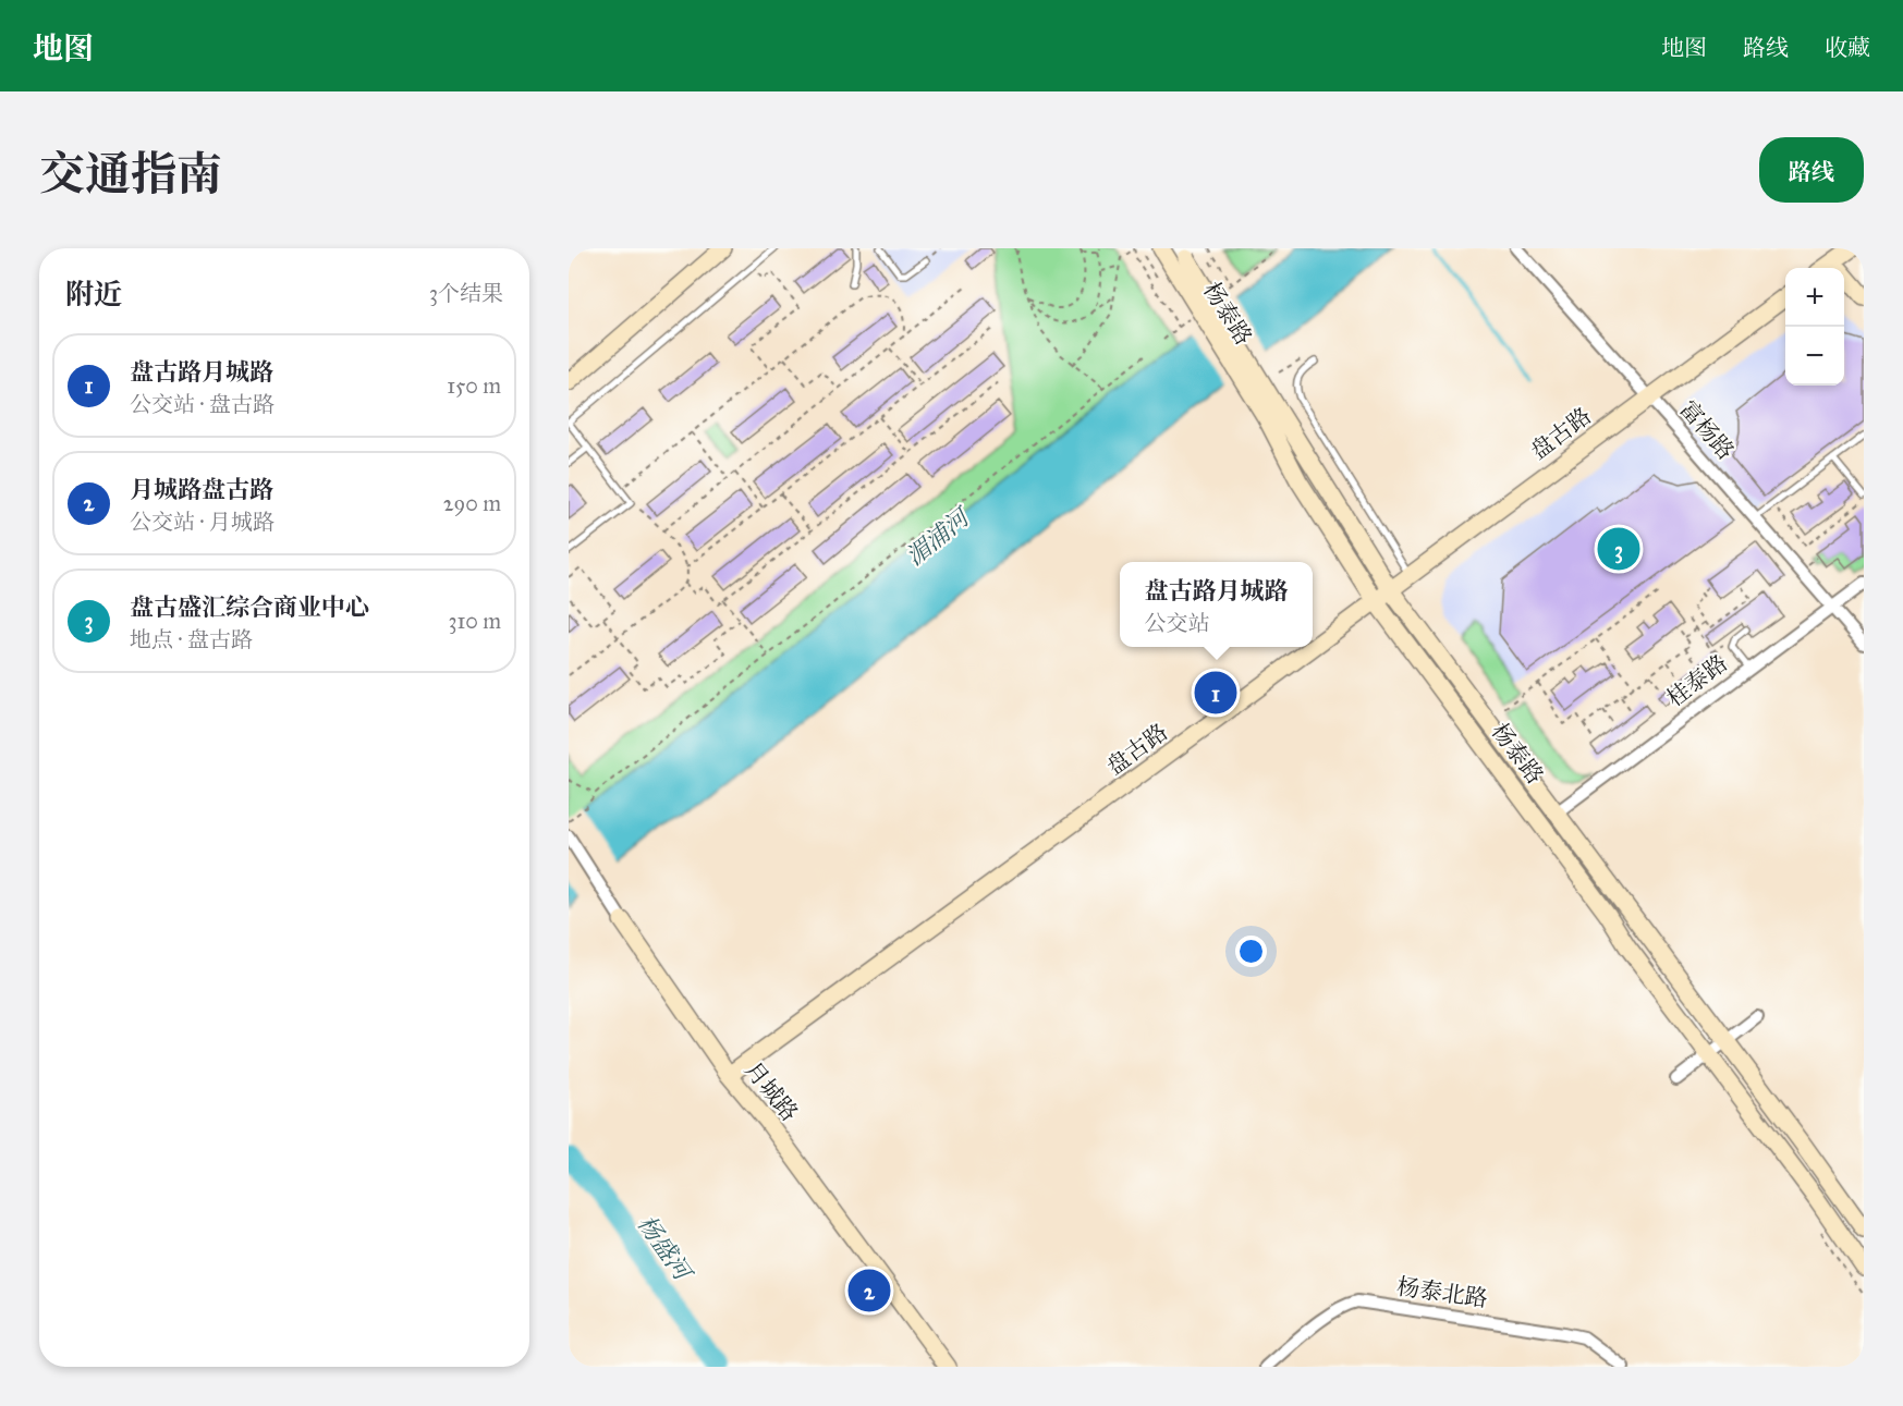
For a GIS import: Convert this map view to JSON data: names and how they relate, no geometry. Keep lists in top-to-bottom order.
{
  "streets": {
    "main road": ["杨泰路", "盘古路", "月城路"],
    "street": ["富杨路", "桂泰路", "杨泰北路"]
  },
  "crossings": [
    ["杨泰路", "盘古路"],
    ["杨泰路", "桂泰路"],
    ["富杨路", "盘古路"],
    ["富杨路", "桂泰路"],
    ["盘古路", "月城路"]
  ],
  "water": ["湄浦河", "杨盛河"],
  "page": {
    "header": "地图",
    "nav": ["地图", "路线", "收藏"],
    "title": "交通指南",
    "buttons": "路线",
    "heading": ["附近", "3个结果"],
    "map_buttons": ["+", "−"],
    "list": [
      {
        "mark": "1",
        "name": "盘古路月城路",
        "note": "公交站 · 盘古路",
        "value": "150 m"
      },
      {
        "mark": "2",
        "name": "月城路盘古路",
        "note": "公交站 · 月城路",
        "value": "290 m"
      },
      {
        "mark": "3",
        "name": "盘古盛汇综合商业中心",
        "note": "地点 · 盘古路",
        "value": "310 m"
      }
    ],
    "pins": ["3", "1", "2"],
    "popup": ["盘古路月城路", "公交站"]
  }
}
